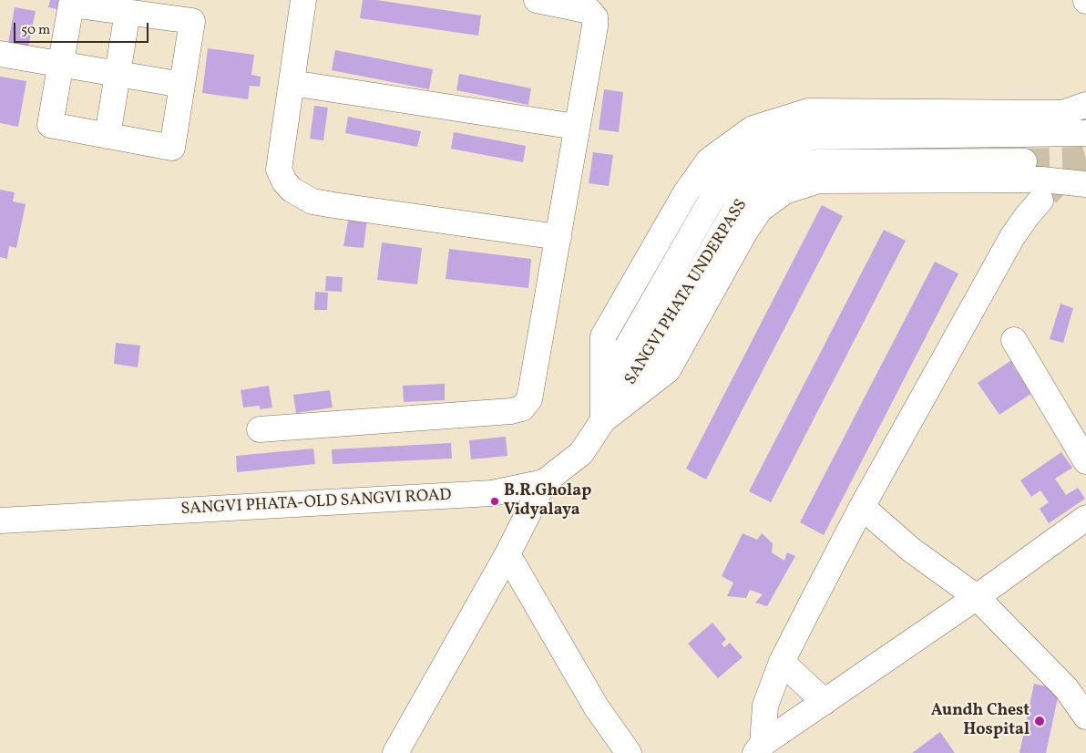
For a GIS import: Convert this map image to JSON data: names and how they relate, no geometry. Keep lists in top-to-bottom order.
{
  "streets": {
    "main road": ["SANGVI PHATA UNDERPASS", "SANGVI PHATA-OLD SANGVI ROAD"]
  },
  "crossings": [
    ["SANGVI PHATA UNDERPASS", "SANGVI PHATA-OLD SANGVI ROAD"]
  ],
  "places": ["B.R.Gholap Vidyalaya", "Aundh Chest Hospital"],
  "scale_bar": "50 m"
}
